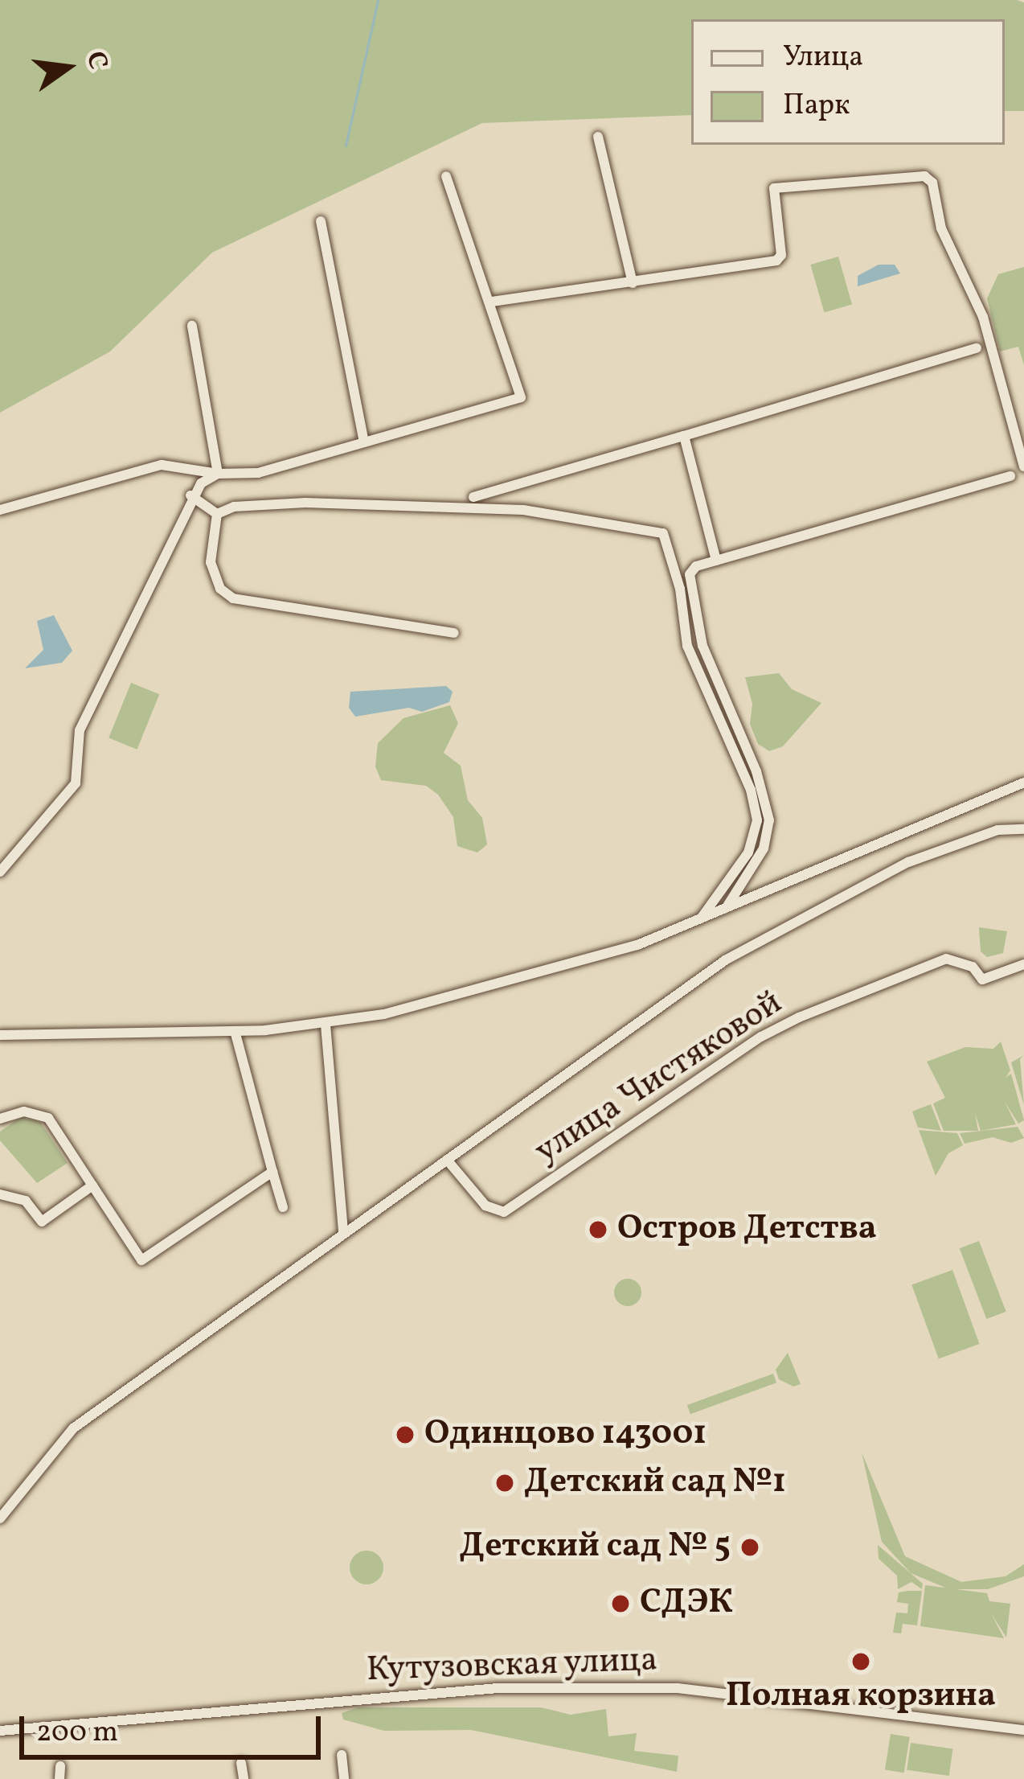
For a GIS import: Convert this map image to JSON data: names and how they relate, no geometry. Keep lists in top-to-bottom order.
{
  "streets": {
    "street": ["улица Чистяковой", "Кутузовская улица"]
  },
  "places": [
    "Остров Детства",
    "Одинцово 143001",
    "Детский сад №1",
    "Детский сад № 5",
    "СДЭК",
    "Полная корзина"
  ],
  "legend": ["Улица", "Парк"],
  "scale_bar": "200 m",
  "north": "right"
}
